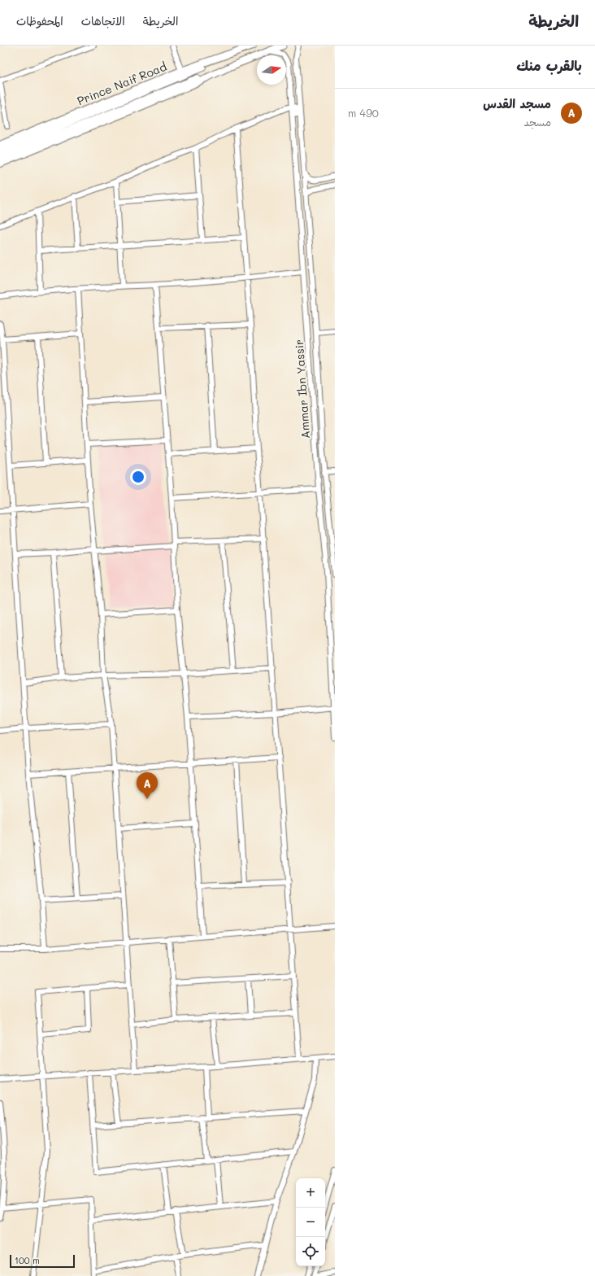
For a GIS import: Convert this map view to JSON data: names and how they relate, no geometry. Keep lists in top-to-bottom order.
{
  "streets": {
    "main road": ["Prince Naif Road"],
    "street": ["Ammar Ibn Yassir"]
  },
  "scale_bar": "100 m",
  "north": "right",
  "page": {
    "header": "الخريطة",
    "nav": ["الخريطة", "الاتجاهات", "المحفوظات"],
    "heading": "بالقرب منك",
    "list": [
      {
        "mark": "A",
        "name": "مسجد القدس",
        "note": "مسجد",
        "value": "490 m"
      }
    ],
    "pins": "A",
    "map_buttons": ["+", "−"],
    "scale": "100 m"
  }
}
